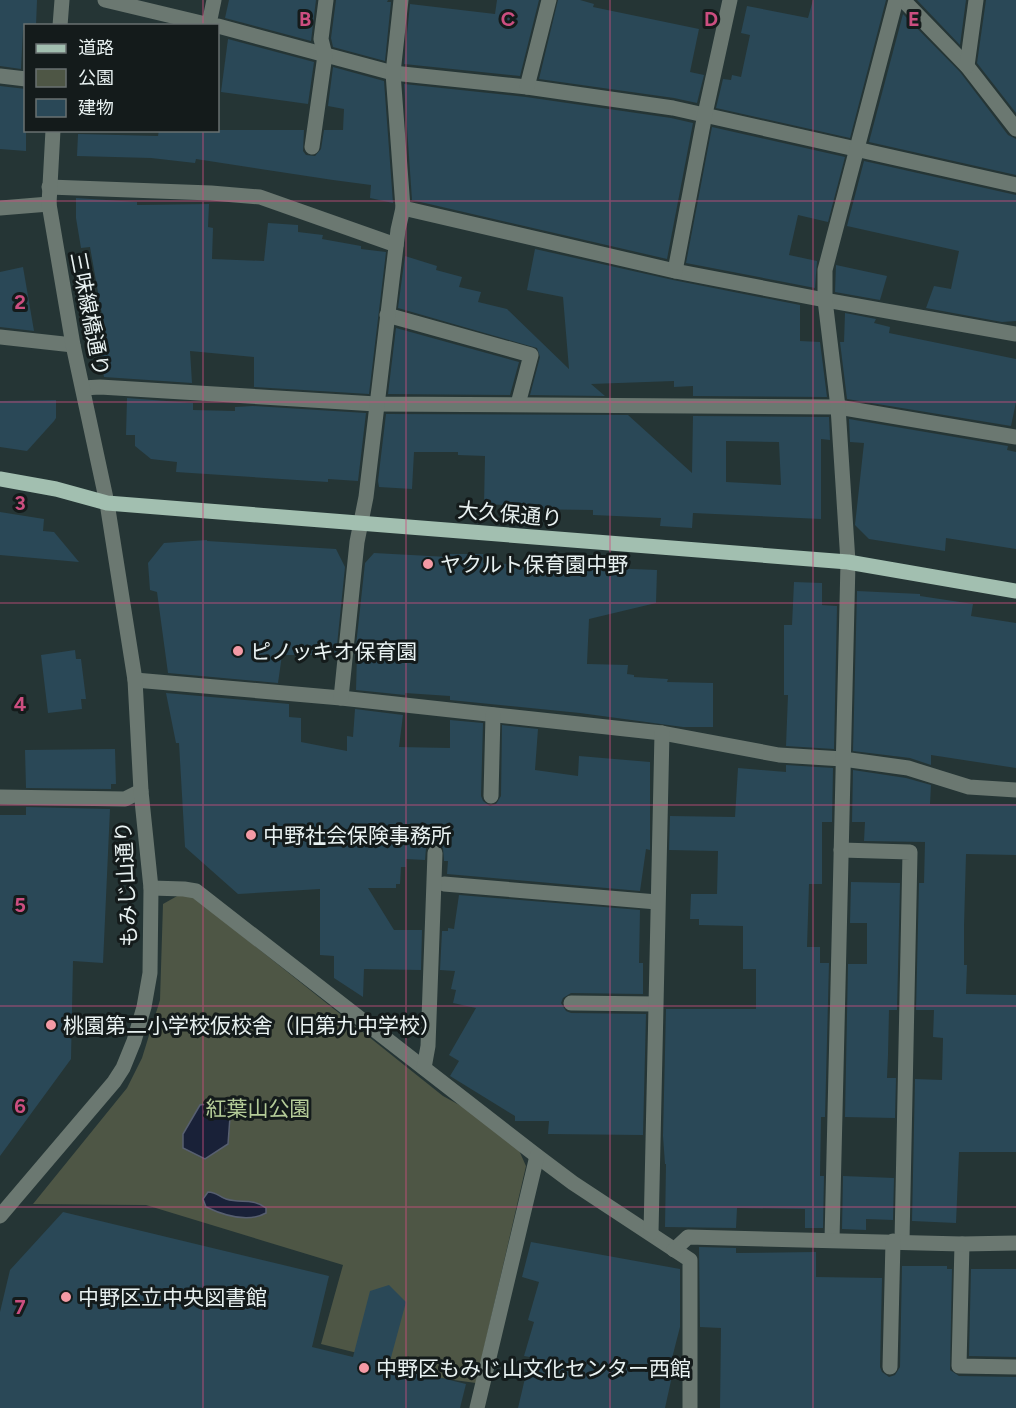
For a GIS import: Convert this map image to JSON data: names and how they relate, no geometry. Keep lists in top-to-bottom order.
{
  "streets": {
    "main road": ["大久保通り"],
    "street": ["三味線橋通り", "もみじ山通り"]
  },
  "crossings": [
    ["三味線橋通り", "大久保通り"],
    ["三味線橋通り", "もみじ山通り"],
    ["大久保通り", "もみじ山通り"]
  ],
  "parks": ["紅葉山公園"],
  "places": [
    "ヤクルト保育園中野",
    "ピノッキオ保育園",
    "中野社会保険事務所",
    "桃園第二小学校仮校舎（旧第九中学校）",
    "中野区立中央図書館",
    "中野区もみじ山文化センター西館"
  ],
  "legend": ["道路", "公園", "建物"],
  "grid": {
    "columns": [
      "B",
      "C",
      "D",
      "E"
    ],
    "rows": [
      "2",
      "3",
      "4",
      "5",
      "6",
      "7"
    ]
  }
}
